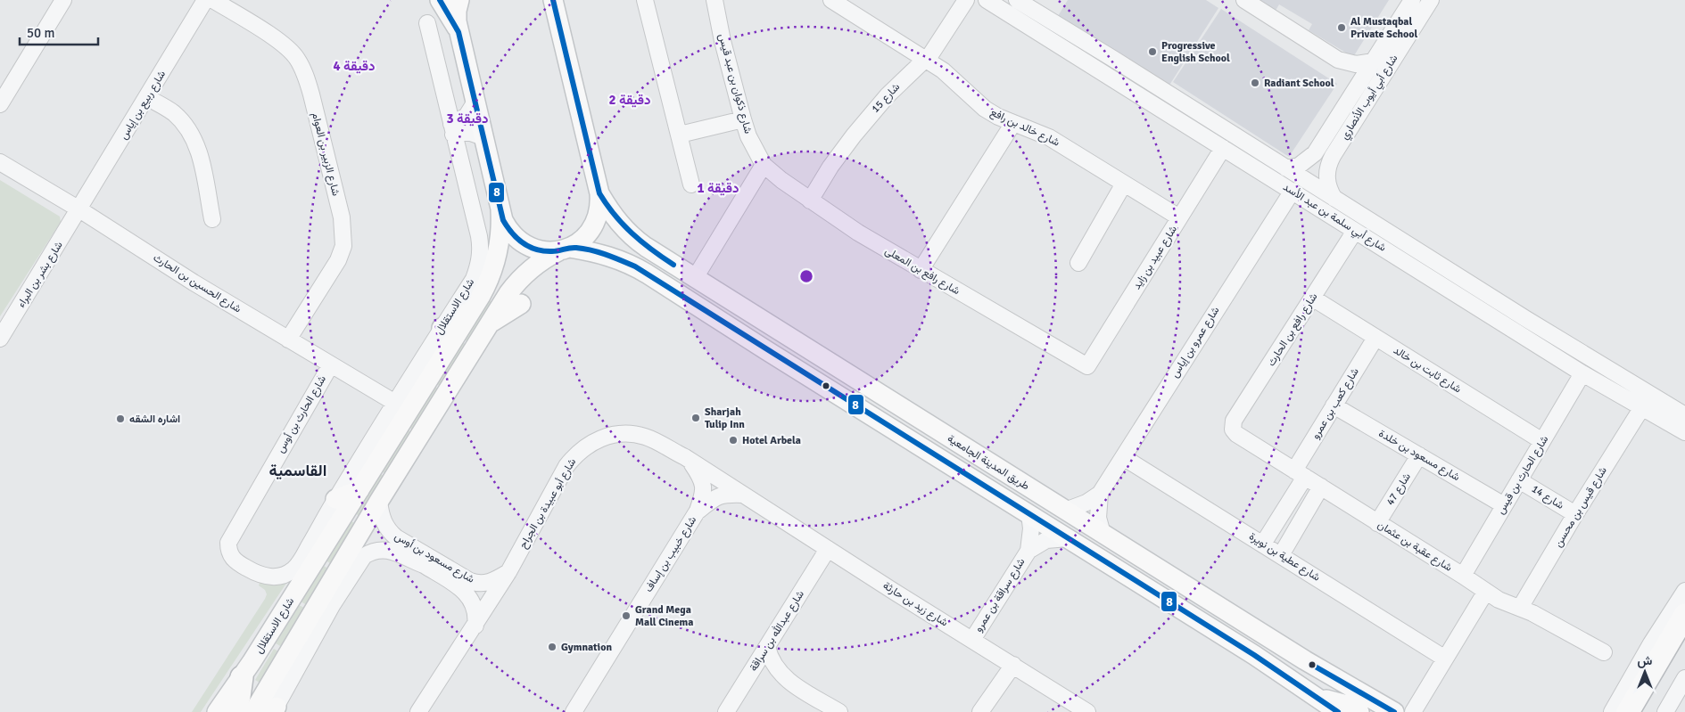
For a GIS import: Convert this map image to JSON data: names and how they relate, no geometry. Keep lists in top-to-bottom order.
{
  "streets": {
    "main road": ["شارع الاستقلال", "طريق المدينة الجامعية"],
    "street": [
      "شارع ذكوان بن عبد قيس",
      "شارع أبي أيوب الأنصاري",
      "شارع 15",
      "شارع ربيع بن إياس",
      "شارع خالد بن رافع",
      "شارع الزبير بن العوام",
      "شارع أبي سلمة بن عبد الأسد",
      "شارع عبيد بن زايد",
      "شارع رافع بن المعلى",
      "شارع بشر بن البراء",
      "شارع الحسين بن الحارث",
      "شارع رافع بن الحارث",
      "شارع عمرو بن إياس",
      "شارع ثابت بن خالد",
      "شارع كعب بن عمرو",
      "شارع الحارث بن أوس",
      "شارع مسعود بن خلدة",
      "شارع الحارث بن قيس",
      "شارع 47",
      "شارع 14",
      "شارع أبو عبيدة بن الجراح",
      "شارع قيس بن محسن",
      "شارع عقبة بن عثمان",
      "شارع خبيب بن إساف",
      "شارع عطية بن نويرة",
      "شارع مسعود بن أوس",
      "شارع سراقة بن عمرو",
      "شارع زيد بن حارثة",
      "شارع عبدالله بن سراقة"
    ]
  },
  "crossings": [
    ["شارع ذكوان بن عبد قيس", "شارع رافع بن المعلى"],
    ["شارع أبي أيوب الأنصاري", "شارع أبي سلمة بن عبد الأسد"],
    ["شارع 15", "شارع خالد بن رافع"],
    ["شارع 15", "شارع رافع بن المعلى"],
    ["شارع ربيع بن إياس", "شارع بشر بن البراء"],
    ["شارع ربيع بن إياس", "شارع الحسين بن الحارث"],
    ["شارع خالد بن رافع", "شارع عبيد بن زايد"],
    ["شارع الزبير بن العوام", "شارع الحسين بن الحارث"],
    ["شارع أبي سلمة بن عبد الأسد", "شارع عبيد بن زايد"],
    ["شارع أبي سلمة بن عبد الأسد", "شارع رافع بن الحارث"],
    ["شارع أبي سلمة بن عبد الأسد", "شارع عمرو بن إياس"],
    ["شارع أبي سلمة بن عبد الأسد", "شارع الحارث بن قيس"],
    ["شارع أبي سلمة بن عبد الأسد", "شارع قيس بن محسن"],
    ["شارع عبيد بن زايد", "شارع رافع بن المعلى"],
    ["شارع بشر بن البراء", "شارع الحسين بن الحارث"],
    ["شارع الحسين بن الحارث", "شارع الاستقلال"],
    ["شارع الحسين بن الحارث", "شارع الحارث بن أوس"],
    ["شارع الاستقلال", "شارع الحارث بن أوس"],
    ["شارع الاستقلال", "طريق المدينة الجامعية"],
    ["شارع رافع بن الحارث", "شارع ثابت بن خالد"],
    ["شارع رافع بن الحارث", "شارع عقبة بن عثمان"],
    ["شارع عمرو بن إياس", "طريق المدينة الجامعية"],
    ["شارع عمرو بن إياس", "شارع عطية بن نويرة"],
    ["شارع ثابت بن خالد", "شارع كعب بن عمرو"],
    ["شارع ثابت بن خالد", "شارع الحارث بن قيس"],
    ["شارع كعب بن عمرو", "شارع مسعود بن خلدة"],
    ["شارع كعب بن عمرو", "شارع عقبة بن عثمان"],
    ["شارع كعب بن عمرو", "شارع عطية بن نويرة"],
    ["شارع مسعود بن خلدة", "شارع الحارث بن قيس"],
    ["شارع مسعود بن خلدة", "شارع 47"],
    ["طريق المدينة الجامعية", "شارع سراقة بن عمرو"],
    ["شارع الحارث بن قيس", "شارع 14"],
    ["شارع الحارث بن قيس", "شارع عقبة بن عثمان"],
    ["شارع 47", "شارع عقبة بن عثمان"],
    ["شارع 14", "شارع قيس بن محسن"],
    ["شارع أبو عبيدة بن الجراح", "شارع خبيب بن إساف"],
    ["شارع أبو عبيدة بن الجراح", "شارع مسعود بن أوس"],
    ["شارع أبو عبيدة بن الجراح", "شارع زيد بن حارثة"],
    ["شارع قيس بن محسن", "شارع عقبة بن عثمان"],
    ["شارع خبيب بن إساف", "شارع زيد بن حارثة"],
    ["شارع سراقة بن عمرو", "شارع زيد بن حارثة"],
    ["شارع زيد بن حارثة", "شارع عبدالله بن سراقة"]
  ],
  "districts": ["القاسمية"],
  "places": [
    "Al Mustaqbal Private School",
    "Progressive English School",
    "Radiant School",
    "Sharjah Tulip Inn",
    "اشاره الشقه",
    "Hotel Arbela",
    "Grand Mega Mall Cinema",
    "Gymnation"
  ],
  "lines": ["transit line 8"],
  "scale_bar": "50 m",
  "north": "top",
  "rings": [
    "4 دقيقة",
    "2 دقيقة",
    "3 دقيقة",
    "1 دقيقة"
  ]
}
